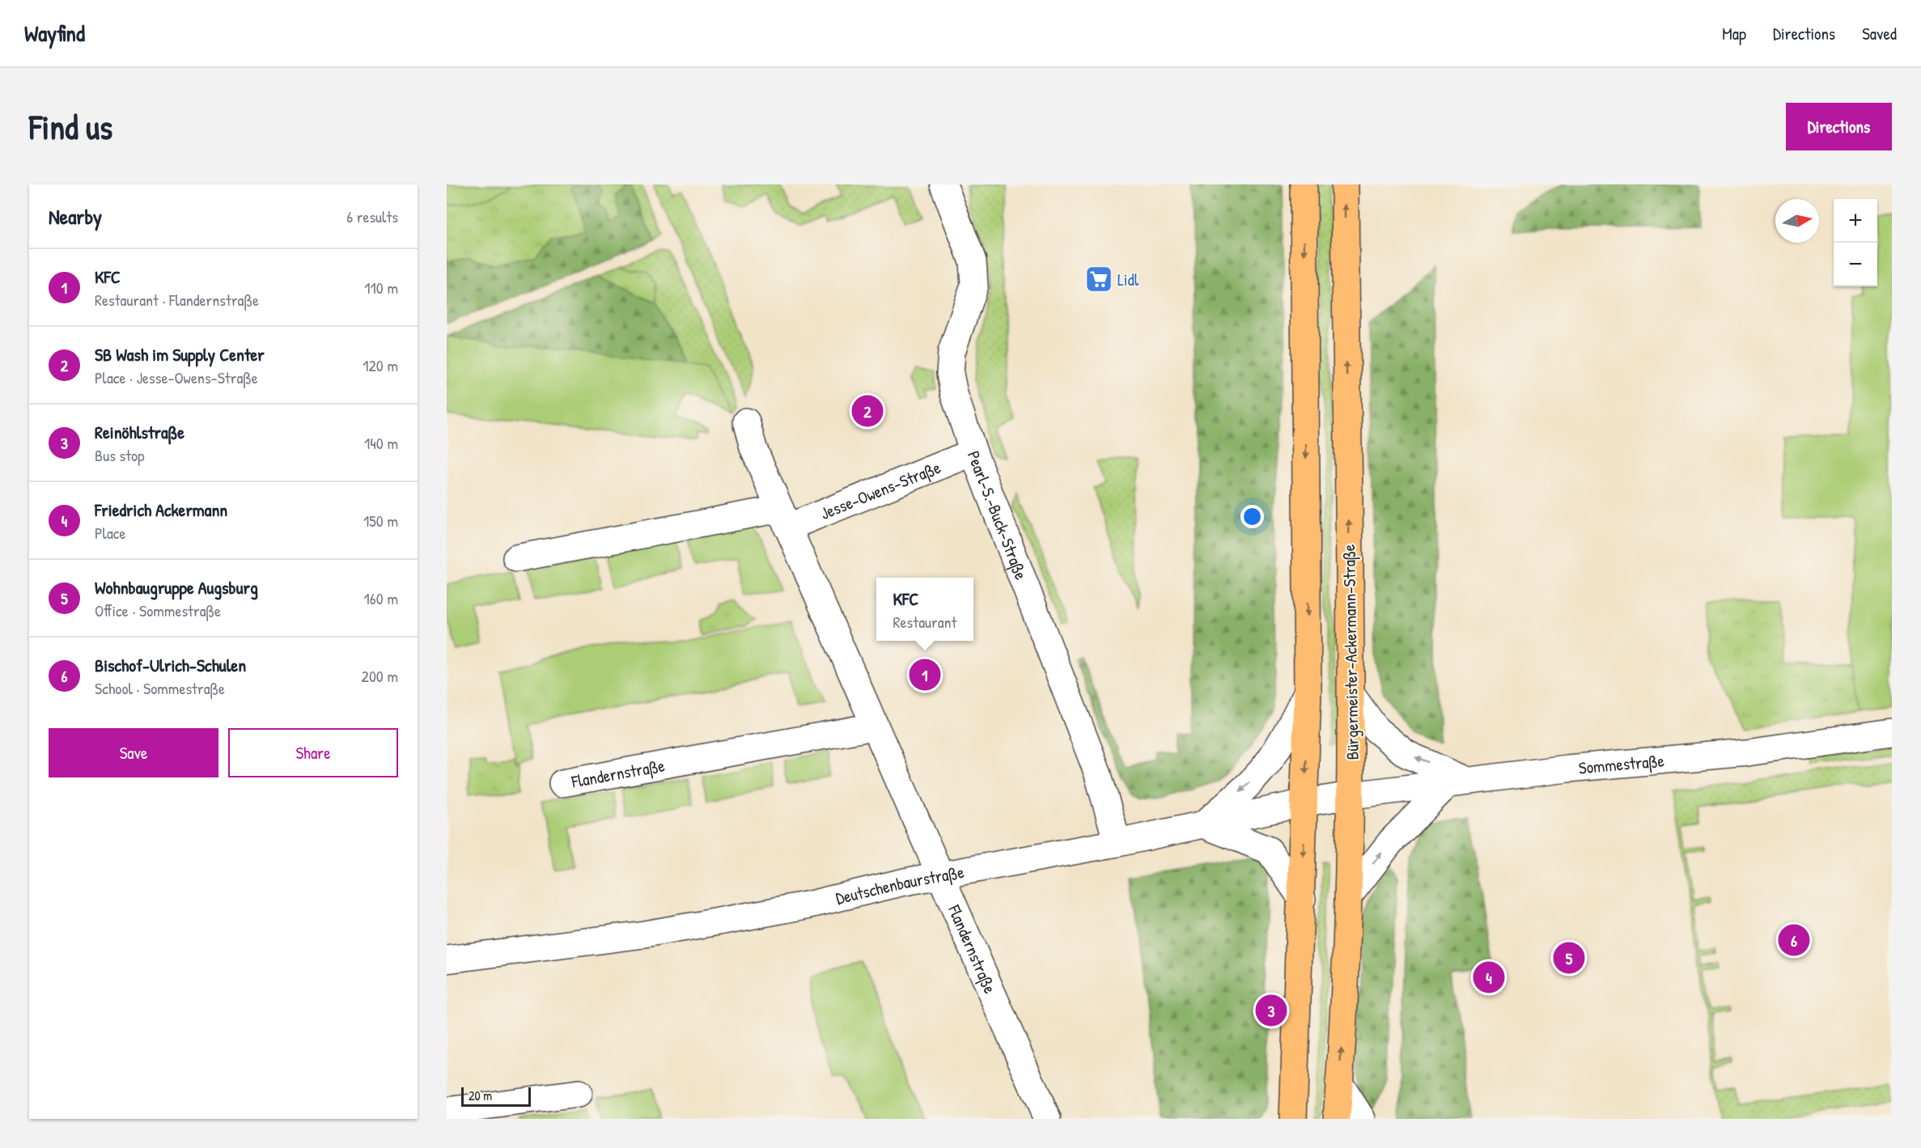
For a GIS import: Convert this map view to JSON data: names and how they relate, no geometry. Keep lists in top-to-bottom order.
{
  "streets": {
    "main road": ["Bürgermeister-Ackermann-Straße"],
    "street": [
      "Jesse-Owens-Straße",
      "Pearl-S.-Buck-Straße",
      "Sommestraße",
      "Flandernstraße",
      "Deutschenbaurstraße"
    ]
  },
  "crossings": [
    ["Jesse-Owens-Straße", "Pearl-S.-Buck-Straße"],
    ["Jesse-Owens-Straße", "Flandernstraße"],
    ["Pearl-S.-Buck-Straße", "Deutschenbaurstraße"],
    ["Bürgermeister-Ackermann-Straße", "Sommestraße"],
    ["Bürgermeister-Ackermann-Straße", "Deutschenbaurstraße"],
    ["Sommestraße", "Deutschenbaurstraße"],
    ["Flandernstraße", "Deutschenbaurstraße"]
  ],
  "places": {
    "supermarket": ["Lidl"]
  },
  "scale_bar": "20 m",
  "north": "right",
  "page": {
    "header": "Wayfind",
    "nav": ["Map", "Directions", "Saved"],
    "buttons": [
      "Directions",
      ["Save", "Share"]
    ],
    "title": "Find us",
    "heading": ["Nearby", "6 results"],
    "map_buttons": ["+", "−"],
    "list": [
      {
        "mark": "1",
        "name": "KFC",
        "note": "Restaurant · Flandernstraße",
        "value": "110 m"
      },
      {
        "mark": "2",
        "name": "SB Wash im Supply Center",
        "note": "Place · Jesse-Owens-Straße",
        "value": "120 m"
      },
      {
        "mark": "3",
        "name": "Reinöhlstraße",
        "note": "Bus stop",
        "value": "140 m"
      },
      {
        "mark": "4",
        "name": "Friedrich Ackermann",
        "note": "Place",
        "value": "150 m"
      },
      {
        "mark": "5",
        "name": "Wohnbaugruppe Augsburg",
        "note": "Office · Sommestraße",
        "value": "160 m"
      },
      {
        "mark": "6",
        "name": "Bischof-Ulrich-Schulen",
        "note": "School · Sommestraße",
        "value": "200 m"
      }
    ],
    "pins": [
      "2",
      "1",
      "6",
      "5",
      "4",
      "3"
    ],
    "popup": ["KFC", "Restaurant"],
    "scale": "20 m"
  }
}
